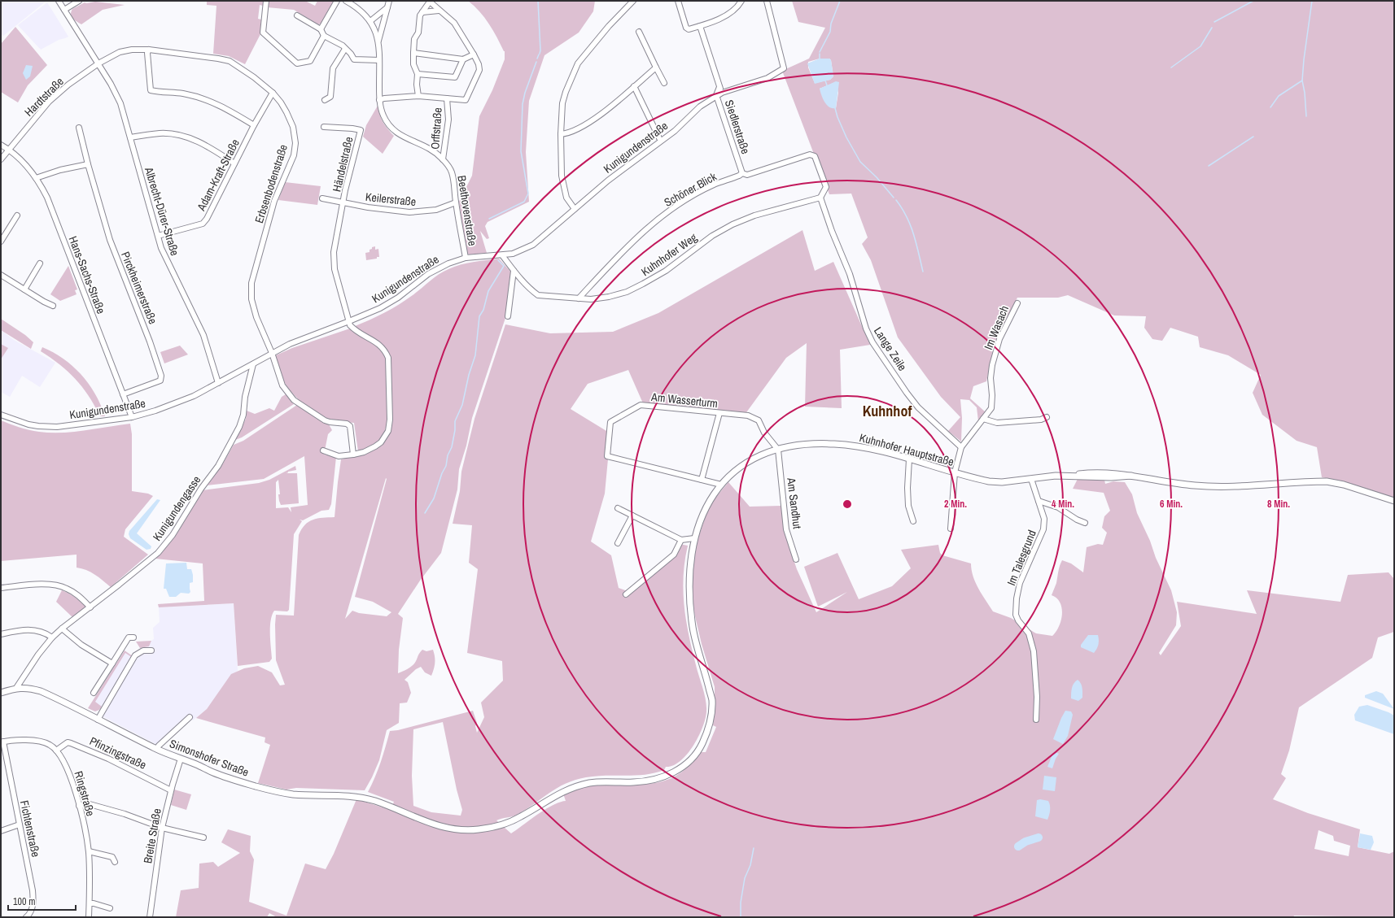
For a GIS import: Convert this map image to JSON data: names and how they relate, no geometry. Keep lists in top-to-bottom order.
{
  "streets": {
    "street": [
      "Hardtstraße",
      "Siedlerstraße",
      "Orffstraße",
      "Kunigundenstraße",
      "Händelstraße",
      "Adam-Kraft-Straße",
      "Erbsenbodenstraße",
      "Schöner Blick",
      "Keilerstraße",
      "Beethovenstraße",
      "Albrecht-Dürer-Straße",
      "Kuhnhofer Weg",
      "Hans-Sachs-Straße",
      "Pirckheimerstraße",
      "Im Wasach",
      "Lange Zeile",
      "Am Wasserturm",
      "Kuhnhofer Hauptstraße",
      "Am Sandhut",
      "Kunigundengasse",
      "Im Talesgrund",
      "Pfinzingstraße",
      "Simonshofer Straße",
      "Ringstraße",
      "Fichtenstraße",
      "Breite Straße"
    ]
  },
  "crossings": [
    ["Hardtstraße", "Erbsenbodenstraße"],
    ["Hardtstraße", "Albrecht-Dürer-Straße"],
    ["Hardtstraße", "Hans-Sachs-Straße"],
    ["Siedlerstraße", "Kunigundenstraße"],
    ["Siedlerstraße", "Schöner Blick"],
    ["Orffstraße", "Beethovenstraße"],
    ["Kunigundenstraße", "Erbsenbodenstraße"],
    ["Kunigundenstraße", "Beethovenstraße"],
    ["Kunigundenstraße", "Albrecht-Dürer-Straße"],
    ["Kunigundenstraße", "Kuhnhofer Weg"],
    ["Kunigundenstraße", "Hans-Sachs-Straße"],
    ["Kunigundenstraße", "Kunigundengasse"],
    ["Händelstraße", "Keilerstraße"],
    ["Adam-Kraft-Straße", "Erbsenbodenstraße"],
    ["Adam-Kraft-Straße", "Albrecht-Dürer-Straße"],
    ["Erbsenbodenstraße", "Albrecht-Dürer-Straße"],
    ["Schöner Blick", "Kuhnhofer Weg"],
    ["Schöner Blick", "Lange Zeile"],
    ["Keilerstraße", "Beethovenstraße"],
    ["Kuhnhofer Weg", "Lange Zeile"],
    ["Hans-Sachs-Straße", "Pirckheimerstraße"],
    ["Im Wasach", "Lange Zeile"],
    ["Am Wasserturm", "Kuhnhofer Hauptstraße"],
    ["Am Wasserturm", "Am Sandhut"],
    ["Kuhnhofer Hauptstraße", "Am Sandhut"],
    ["Kuhnhofer Hauptstraße", "Im Talesgrund"],
    ["Kuhnhofer Hauptstraße", "Simonshofer Straße"],
    ["Kunigundengasse", "Simonshofer Straße"],
    ["Pfinzingstraße", "Ringstraße"],
    ["Pfinzingstraße", "Breite Straße"],
    ["Simonshofer Straße", "Breite Straße"],
    ["Ringstraße", "Fichtenstraße"]
  ],
  "districts": ["Kuhnhof"],
  "scale_bar": "100 m",
  "rings": [
    "2 Min.",
    "4 Min.",
    "6 Min.",
    "8 Min."
  ]
}
